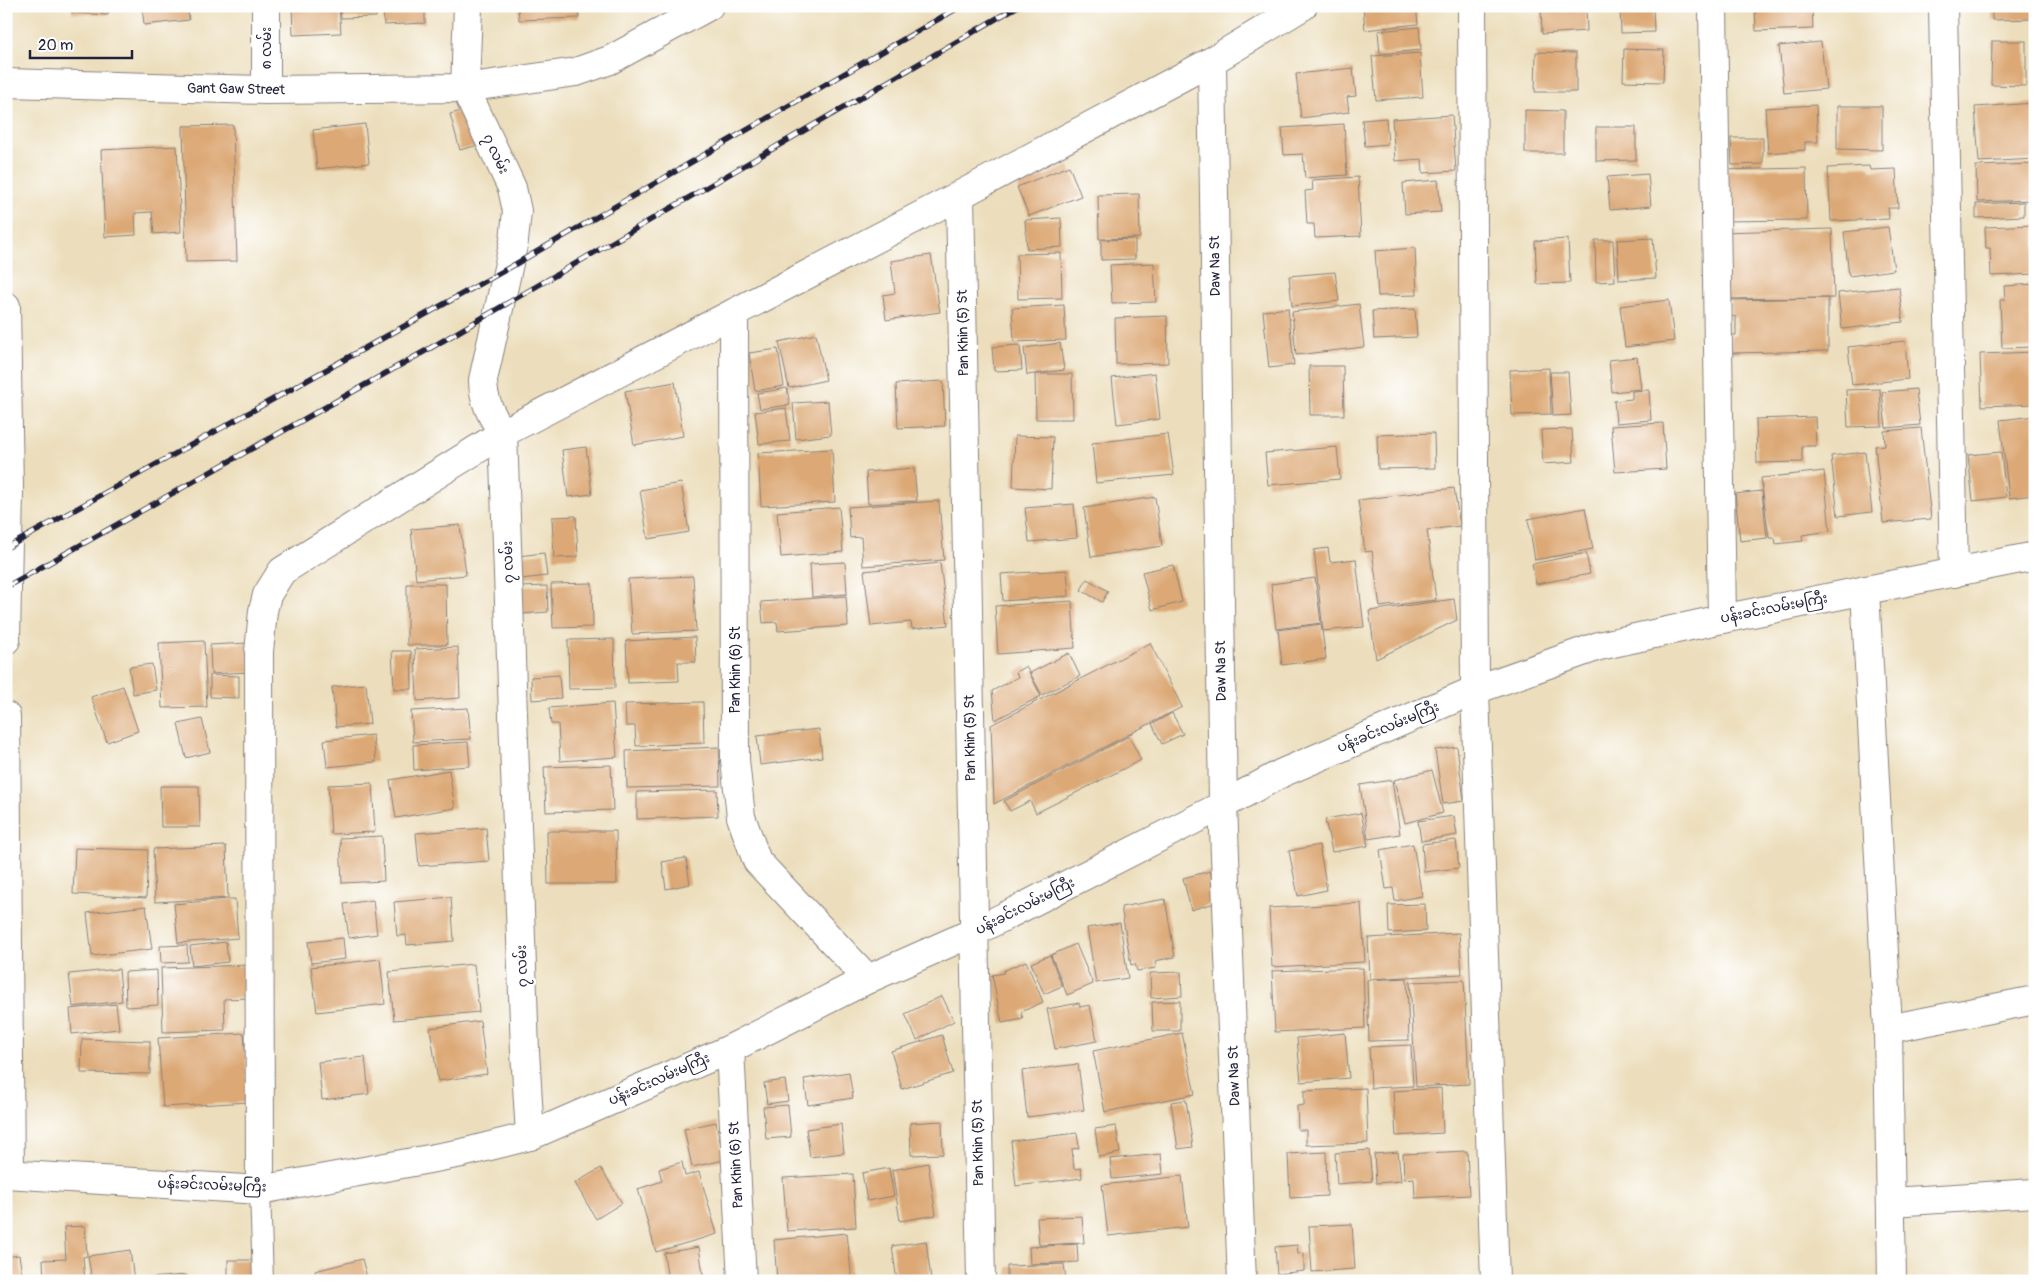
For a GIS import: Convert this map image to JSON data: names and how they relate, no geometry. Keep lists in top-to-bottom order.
{
  "streets": {
    "street": [
      "၈ လမ်း",
      "Gant Gaw Street",
      "၇ လမ်း",
      "Daw Na St",
      "Pan Khin (5) St",
      "ပန်းခင်းလမ်းမကြီး",
      "Pan Khin (6) St"
    ]
  },
  "crossings": [
    ["၈ လမ်း", "Gant Gaw Street"],
    ["Gant Gaw Street", "၇ လမ်း"],
    ["၇ လမ်း", "ပန်းခင်းလမ်းမကြီး"],
    ["Daw Na St", "ပန်းခင်းလမ်းမကြီး"],
    ["Pan Khin (5) St", "ပန်းခင်းလမ်းမကြီး"],
    ["ပန်းခင်းလမ်းမကြီး", "Pan Khin (6) St"]
  ],
  "scale_bar": "20 m"
}
